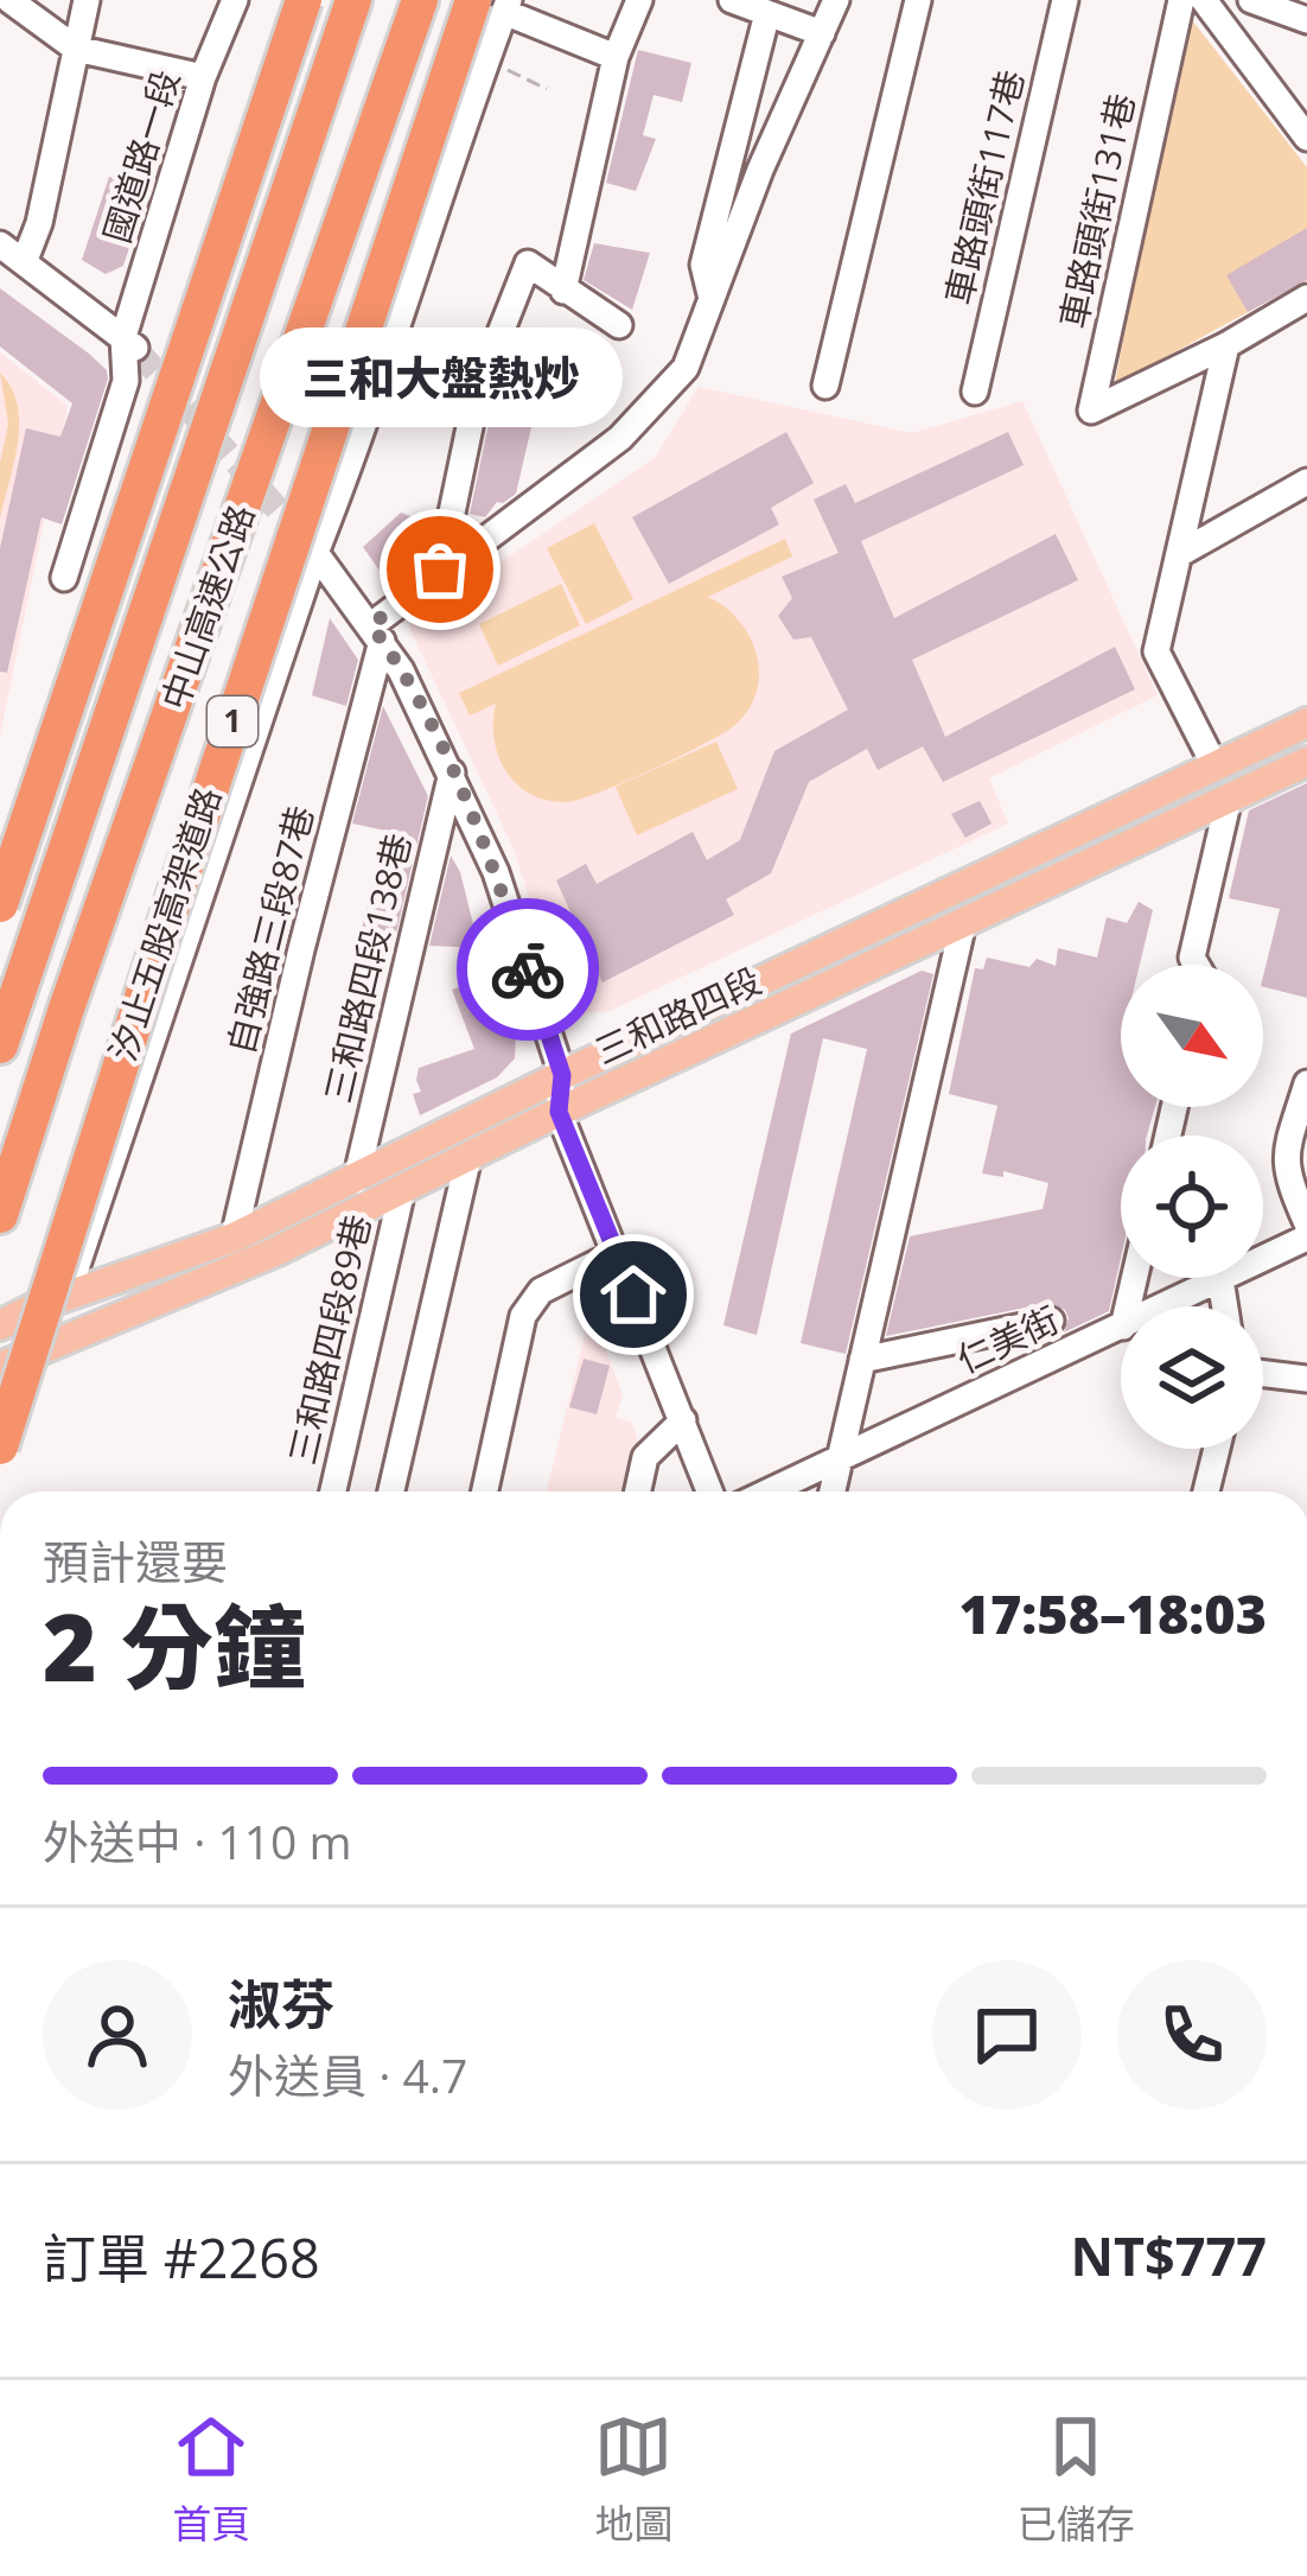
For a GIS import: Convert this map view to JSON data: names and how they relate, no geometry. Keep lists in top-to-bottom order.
{
  "streets": {
    "highway": ["中山高速公路", "1", "汐止五股高架道路"],
    "main road": ["三和路四段"],
    "street": [
      "國道路一段",
      "車路頭街117巷",
      "車路頭街131巷",
      "自強路三段87巷",
      "三和路四段138巷",
      "三和路四段89巷",
      "仁美街"
    ]
  },
  "crossings": [
    ["自強路三段87巷", "三和路四段"],
    ["三和路四段138巷", "三和路四段"],
    ["三和路四段", "三和路四段89巷"]
  ],
  "places": ["三和大盤熱炒"],
  "north": "bottom right",
  "page": {
    "bubble": "三和大盤熱炒",
    "heading": ["2 分鐘", "預計還要", "17:58–18:03"],
    "panel": [
      "淑芬",
      "外送員 · 4.7",
      "訂單 #2268",
      "NT$777"
    ],
    "bar": "外送中 · 110 m",
    "tabs": ["首頁", "地圖", "已儲存"]
  }
}
